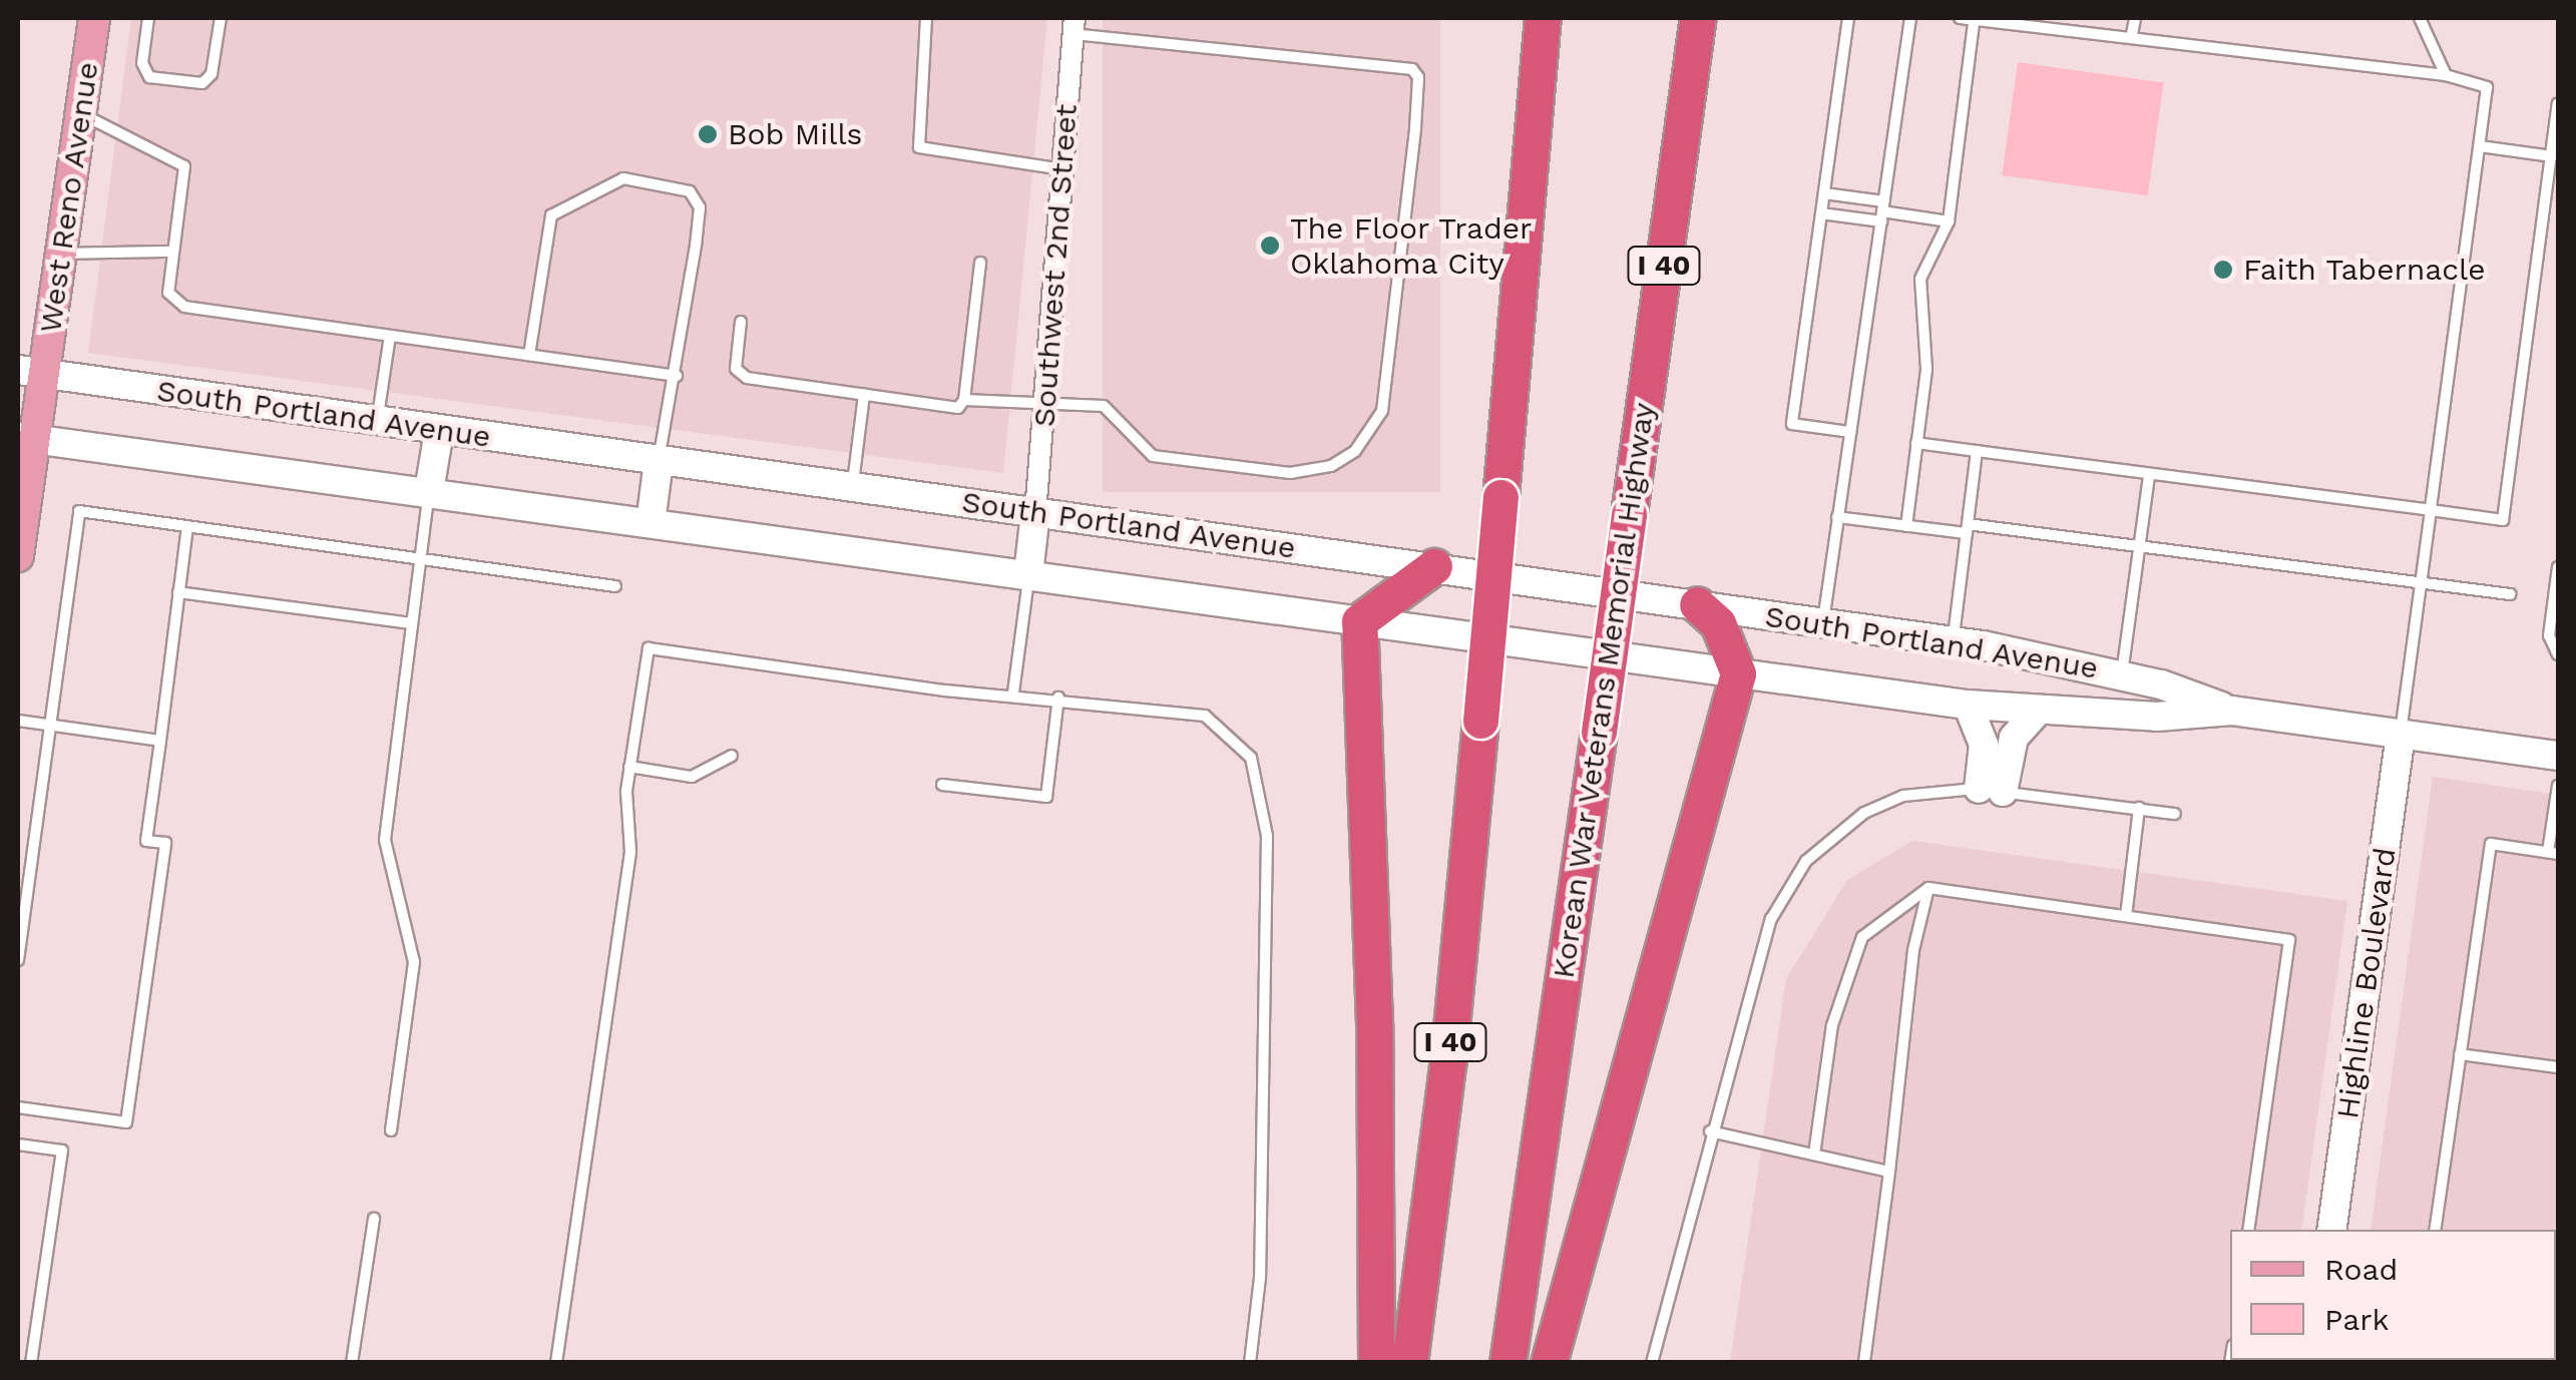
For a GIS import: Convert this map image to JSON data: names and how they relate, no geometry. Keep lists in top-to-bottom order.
{
  "streets": {
    "highway": ["I 40", "Korean War Veterans Memorial Highway"],
    "main road": ["West Reno Avenue", "South Portland Avenue", "Highline Boulevard"],
    "street": ["Southwest 2nd Street"]
  },
  "crossings": [
    ["West Reno Avenue", "South Portland Avenue"],
    ["Southwest 2nd Street", "South Portland Avenue"],
    ["South Portland Avenue", "Highline Boulevard"]
  ],
  "places": ["Bob Mills", "The Floor Trader Oklahoma City", "Faith Tabernacle"],
  "legend": ["Road", "Park"]
}
